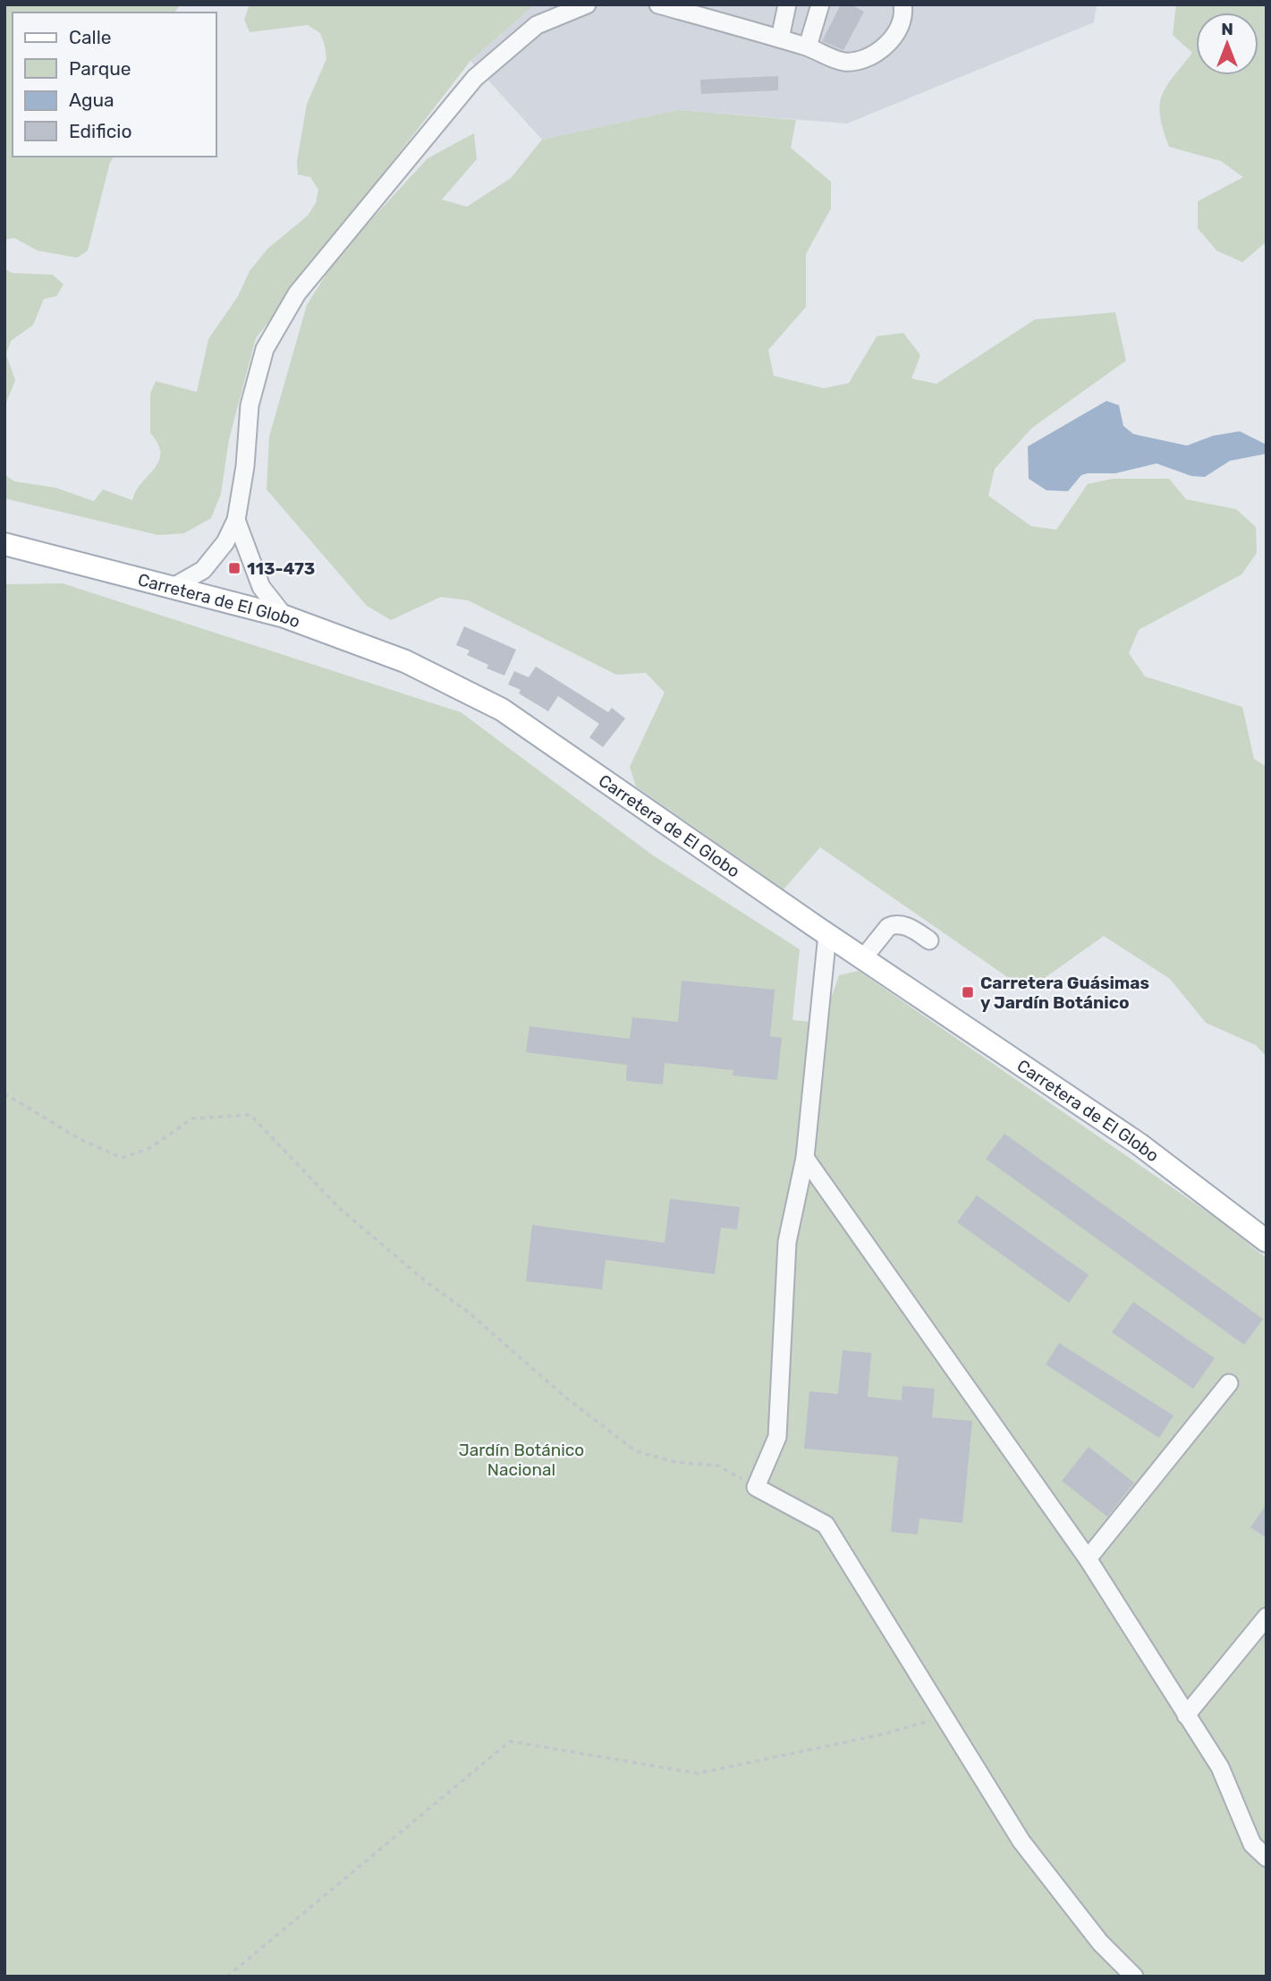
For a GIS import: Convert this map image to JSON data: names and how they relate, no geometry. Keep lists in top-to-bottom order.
{
  "streets": {
    "main road": ["Carretera de El Globo"]
  },
  "parks": ["Jardín Botánico Nacional"],
  "places": {
    "transit": ["113-473", "Carretera Guásimas y Jardín Botánico"]
  },
  "legend": [
    "Calle",
    "Parque",
    "Agua",
    "Edificio"
  ],
  "north": "top"
}
